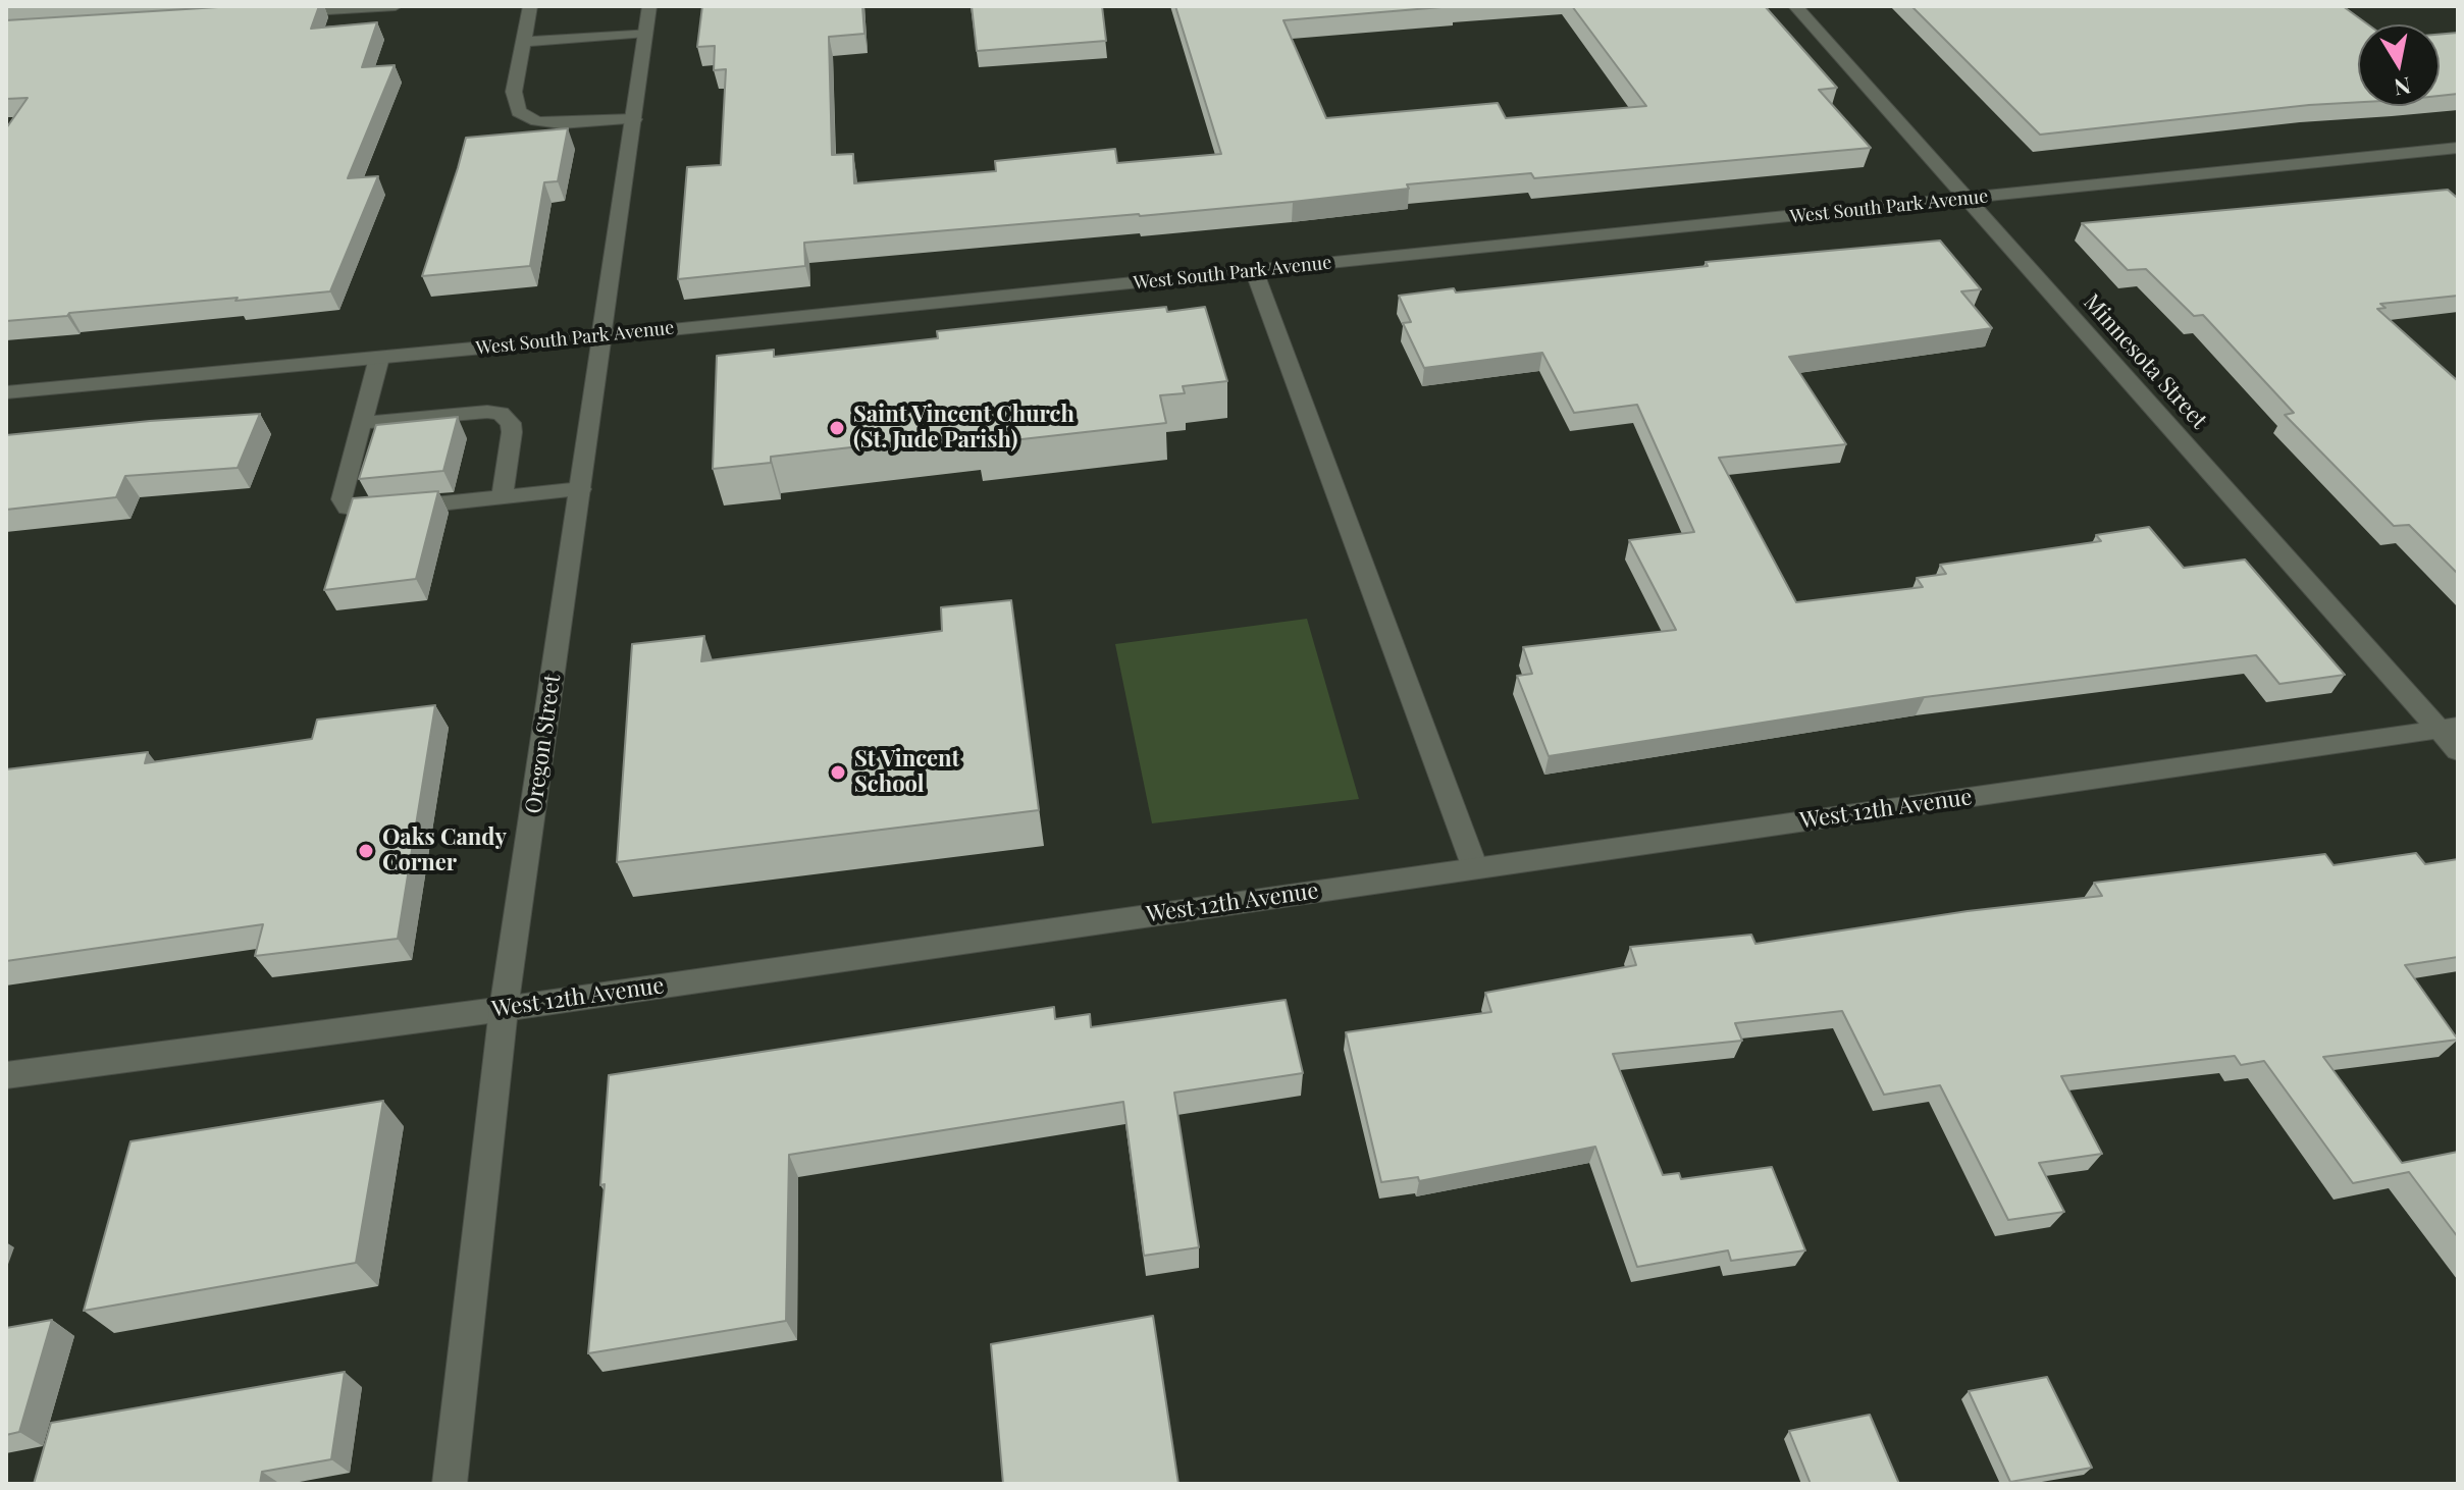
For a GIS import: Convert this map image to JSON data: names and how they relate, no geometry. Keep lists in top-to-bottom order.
{
  "streets": {
    "main road": [
      "West South Park Avenue",
      "Minnesota Street",
      "Oregon Street",
      "West 12th Avenue"
    ]
  },
  "crossings": [
    ["West South Park Avenue", "Minnesota Street"],
    ["West South Park Avenue", "Oregon Street"],
    ["Minnesota Street", "West 12th Avenue"],
    ["Oregon Street", "West 12th Avenue"]
  ],
  "places": ["Saint Vincent Church (St. Jude Parish)", "St Vincent School", "Oaks Candy Corner"],
  "north": "bottom"
}
